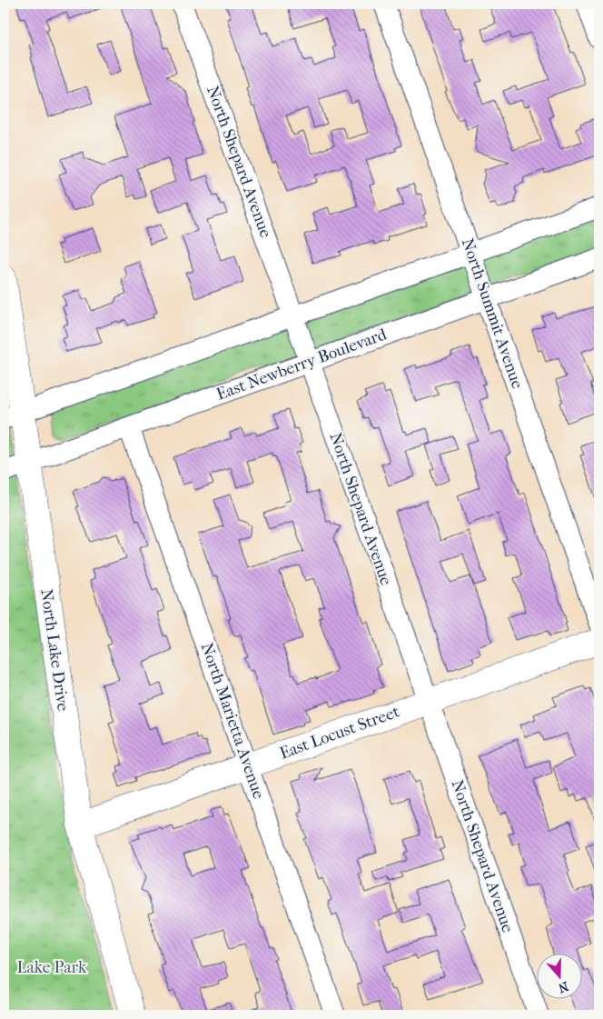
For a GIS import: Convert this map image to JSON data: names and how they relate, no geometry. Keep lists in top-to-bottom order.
{
  "streets": {
    "main road": ["North Lake Drive", "East Locust Street"],
    "street": [
      "North Shepard Avenue",
      "North Summit Avenue",
      "East Newberry Boulevard",
      "North Marietta Avenue"
    ]
  },
  "crossings": [
    ["North Shepard Avenue", "East Newberry Boulevard"],
    ["North Shepard Avenue", "East Locust Street"],
    ["North Summit Avenue", "East Newberry Boulevard"],
    ["East Newberry Boulevard", "North Lake Drive"],
    ["East Newberry Boulevard", "North Marietta Avenue"],
    ["North Lake Drive", "East Locust Street"],
    ["North Marietta Avenue", "East Locust Street"]
  ],
  "parks": ["Lake Park"],
  "north": "bottom"
}
